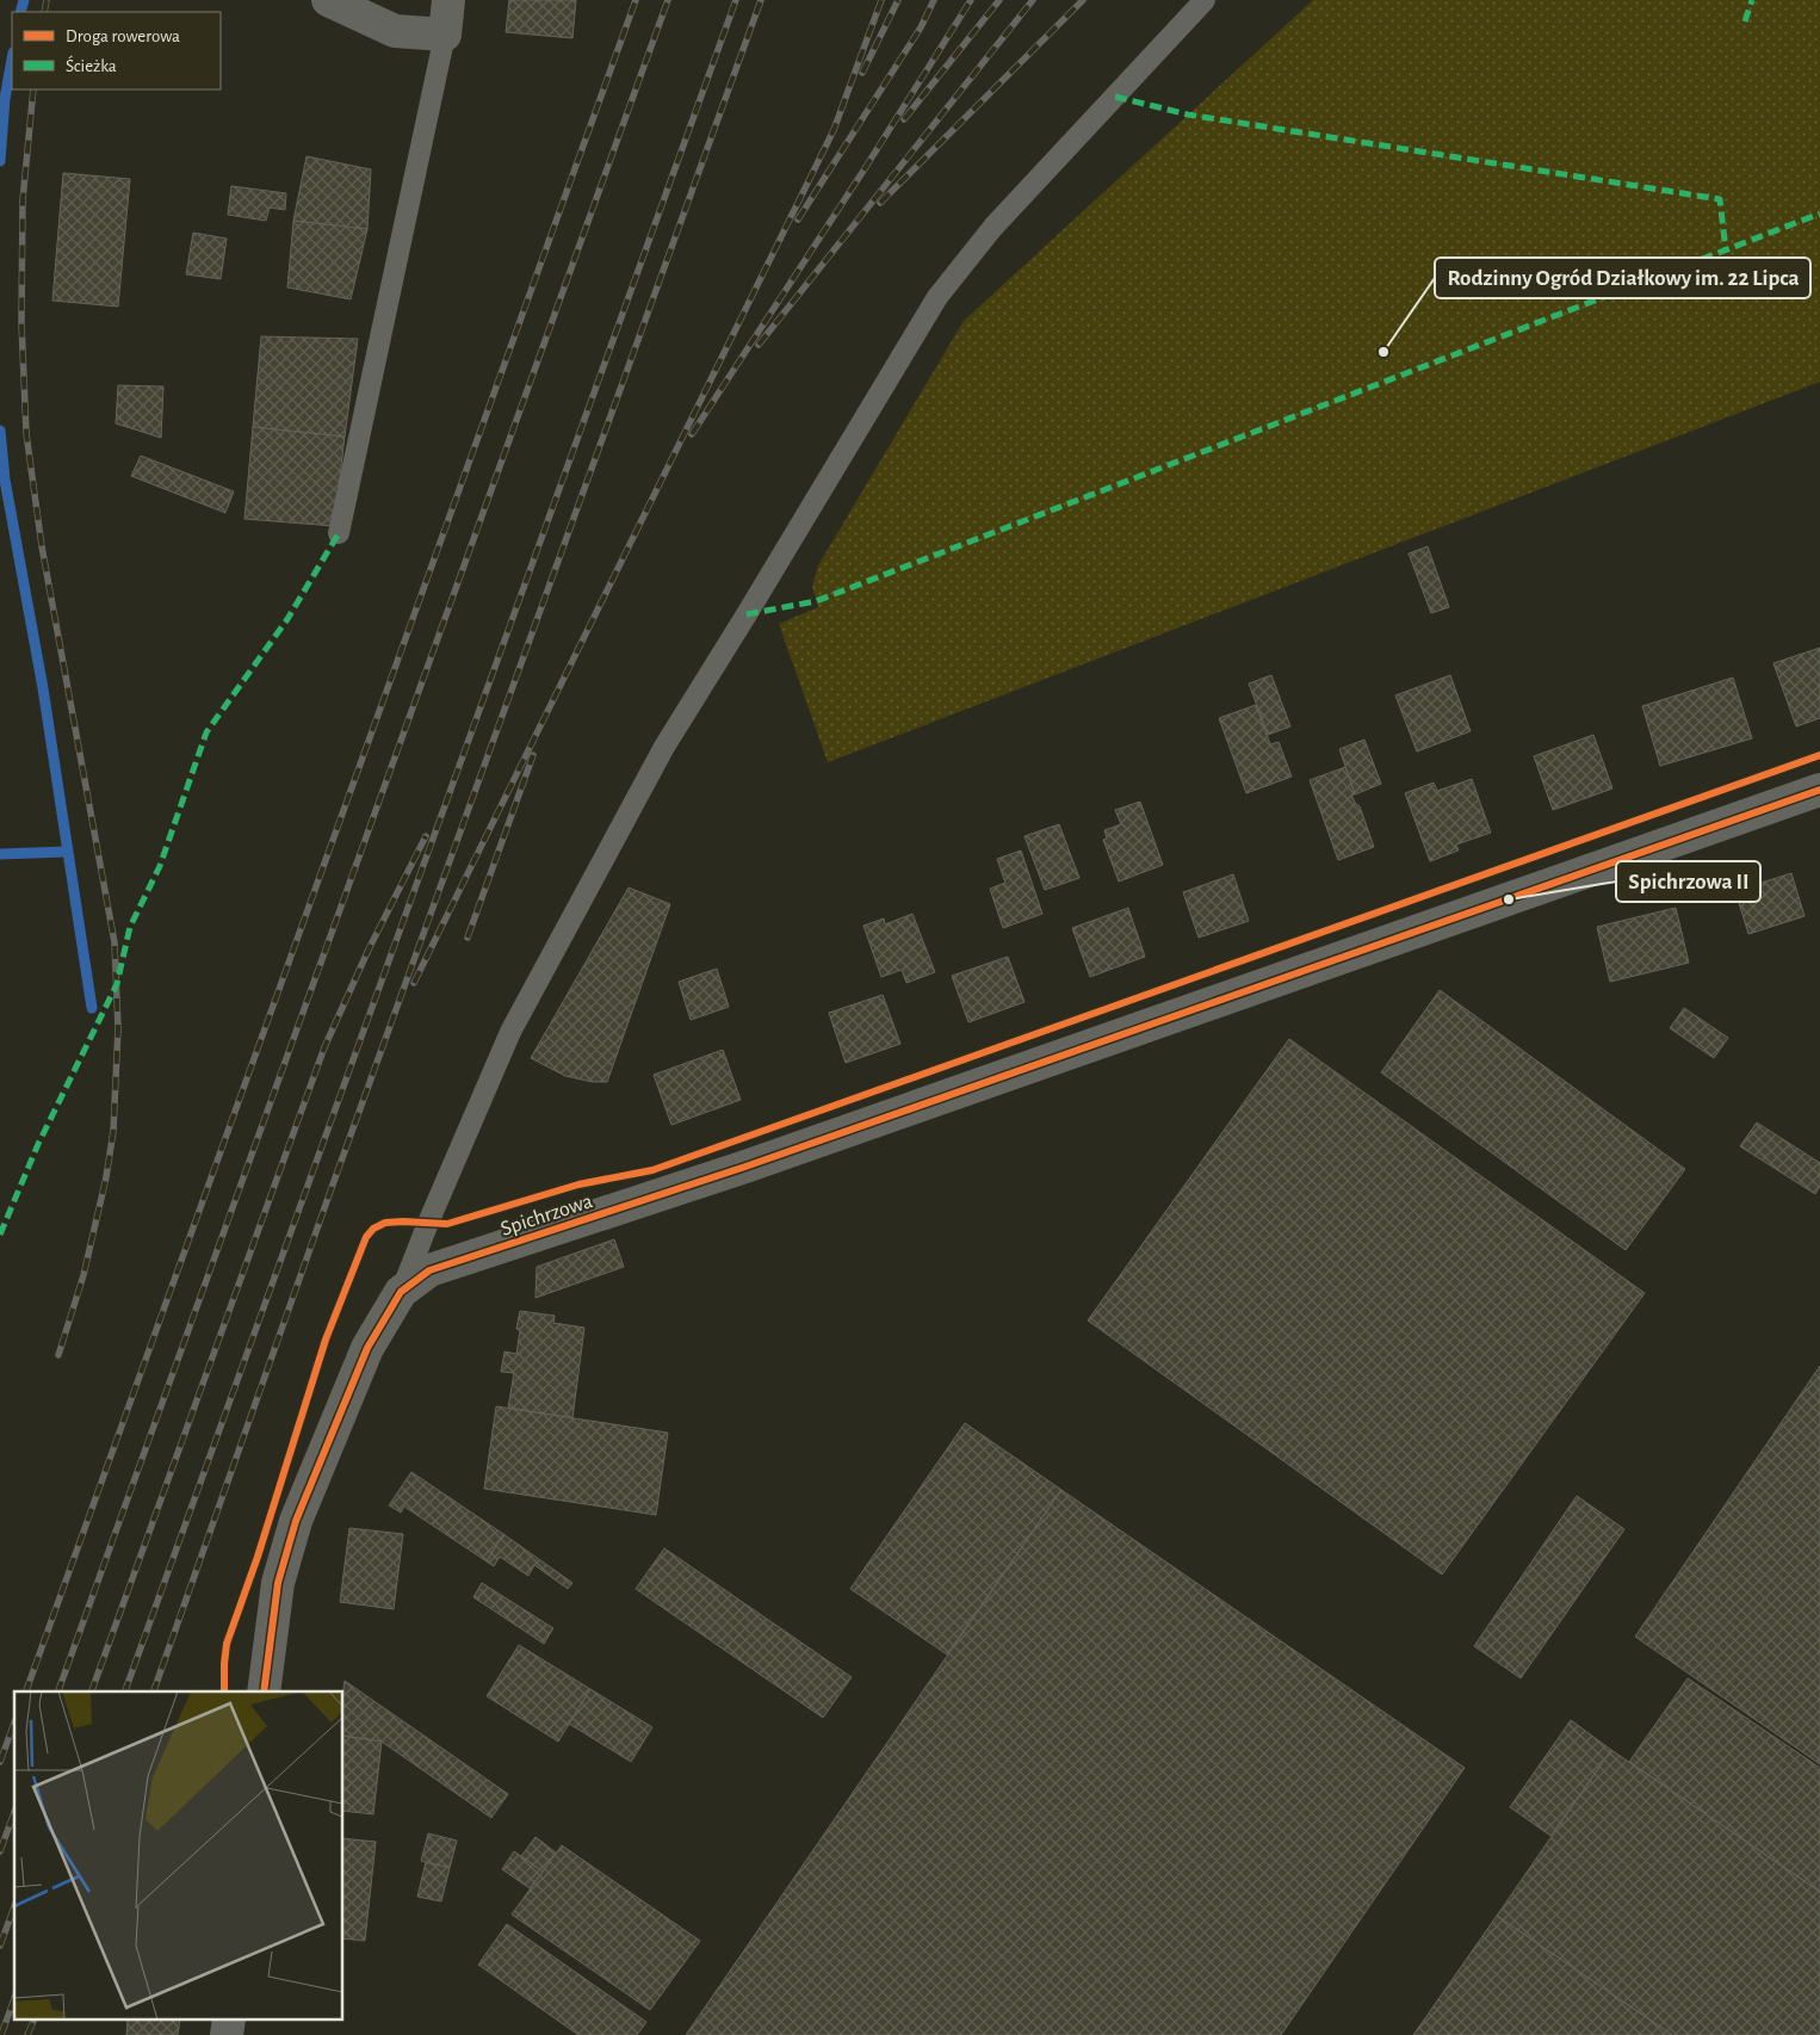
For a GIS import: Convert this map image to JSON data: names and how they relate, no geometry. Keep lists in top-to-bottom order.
{
  "streets": {
    "street": ["Spichrzowa"]
  },
  "places": ["Rodzinny Ogród Działkowy im. 22 Lipca", "Spichrzowa II"],
  "legend": ["Droga rowerowa", "Ścieżka"]
}
